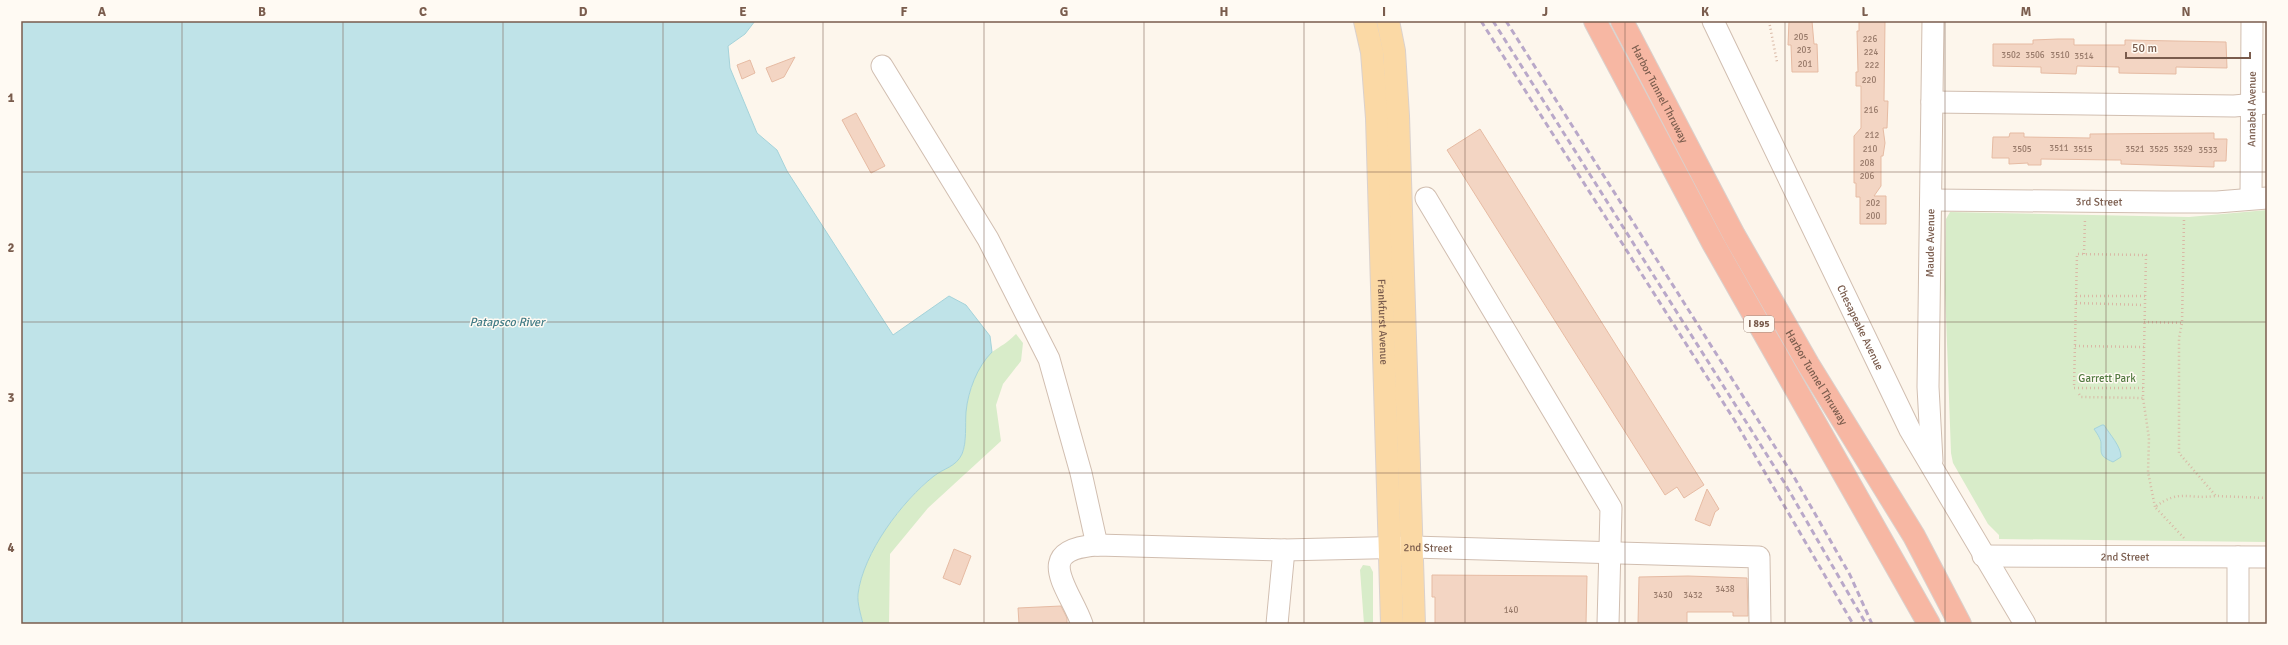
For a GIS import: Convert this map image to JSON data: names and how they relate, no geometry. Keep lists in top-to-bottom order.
{
  "streets": {
    "highway": ["Harbor Tunnel Thruway", "I 895"],
    "main road": ["Frankfurst Avenue"],
    "street": [
      "Annabel Avenue",
      "3rd Street",
      "Maude Avenue",
      "Chesapeake Avenue",
      "2nd Street"
    ]
  },
  "crossings": [
    ["Annabel Avenue", "3rd Street"],
    ["3rd Street", "Maude Avenue"],
    ["Maude Avenue", "Chesapeake Avenue"],
    ["Frankfurst Avenue", "2nd Street"],
    ["Chesapeake Avenue", "2nd Street"]
  ],
  "water": ["Patapsco River"],
  "parks": ["Garrett Park"],
  "house_numbers": [
    "205",
    "226",
    "203",
    "224",
    "3502",
    "3506",
    "3510",
    "3514",
    "201",
    "222",
    "220",
    "216",
    "212",
    "3511",
    "210",
    "3505",
    "3515",
    "3521",
    "3525",
    "3529",
    "3533",
    "208",
    "206",
    "202",
    "200",
    "3438",
    "3430",
    "3432",
    "140"
  ],
  "scale_bar": "50 m",
  "grid": {
    "columns": [
      "A",
      "B",
      "C",
      "D",
      "E",
      "F",
      "G",
      "H",
      "I",
      "J",
      "K",
      "L",
      "M",
      "N"
    ],
    "rows": [
      "1",
      "2",
      "3",
      "4"
    ]
  }
}
